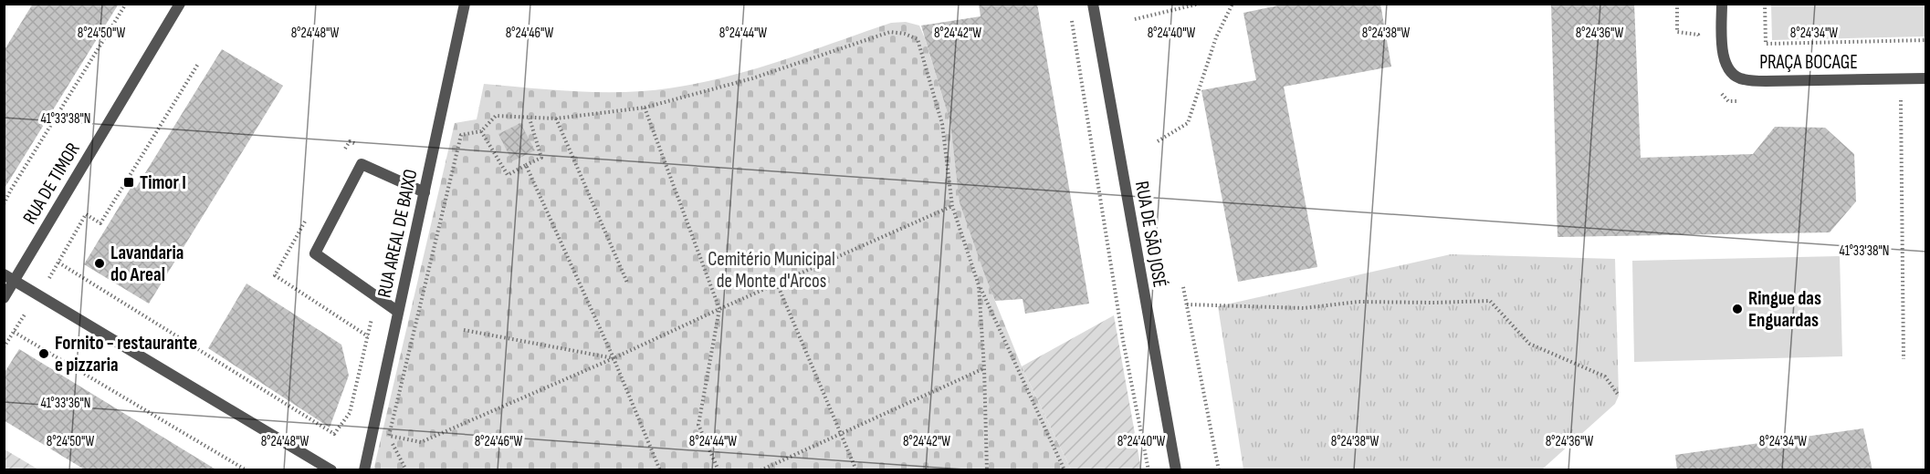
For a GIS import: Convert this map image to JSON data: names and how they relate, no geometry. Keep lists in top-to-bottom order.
{
  "streets": {
    "street": [
      "PRAÇA BOCAGE",
      "RUA DE TIMOR",
      "RUA AREAL DE BAIXO",
      "RUA DE SÃO JOSÉ"
    ]
  },
  "parks": ["Cemitério Municipal de Monte d'Arcos"],
  "places": {
    "transit": ["Timor I"],
    "other": ["Lavandaria do Areal", "Ringue das Enguardas", "Fornito - restaurante e pizzaria"]
  },
  "coordinates": [
    "8°24'50\"W",
    "8°24'48\"W",
    "8°24'46\"W",
    "8°24'44\"W",
    "8°24'42\"W",
    "8°24'40\"W",
    "8°24'38\"W",
    "8°24'36\"W",
    "8°24'34\"W",
    "41°33'38\"N",
    "41°33'36\"N"
  ]
}
